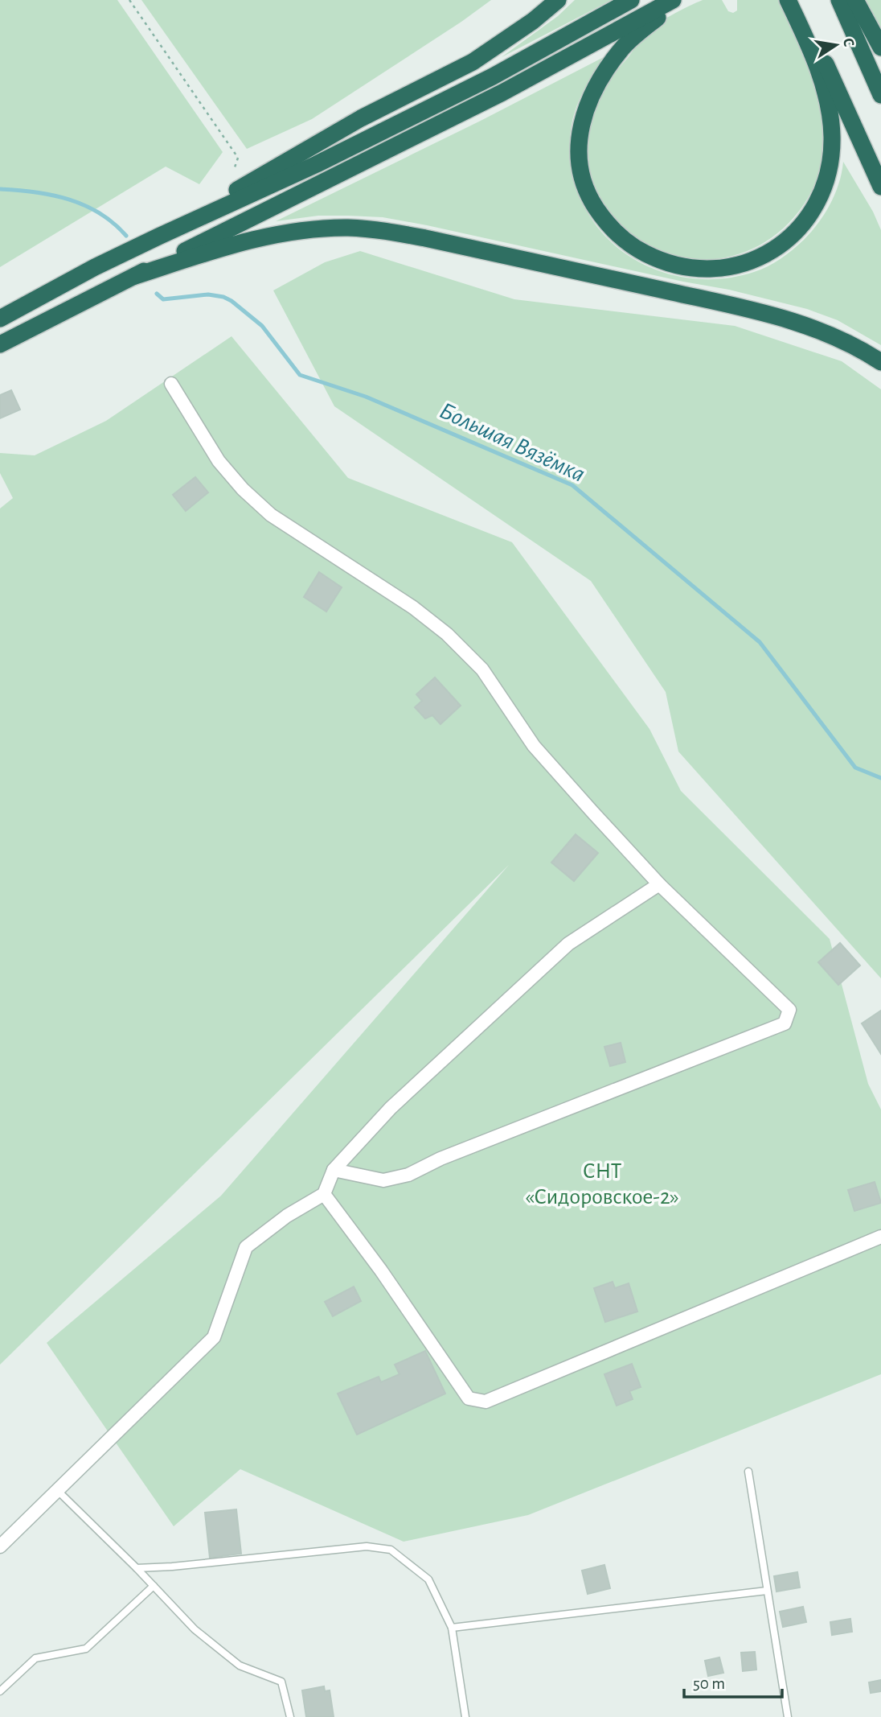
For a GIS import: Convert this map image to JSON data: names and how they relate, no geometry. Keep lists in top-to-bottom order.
{
  "water": ["Большая Вязёмка"],
  "parks": ["СНТ «Сидоровское-2»"],
  "scale_bar": "50 m",
  "north": "right"
}
